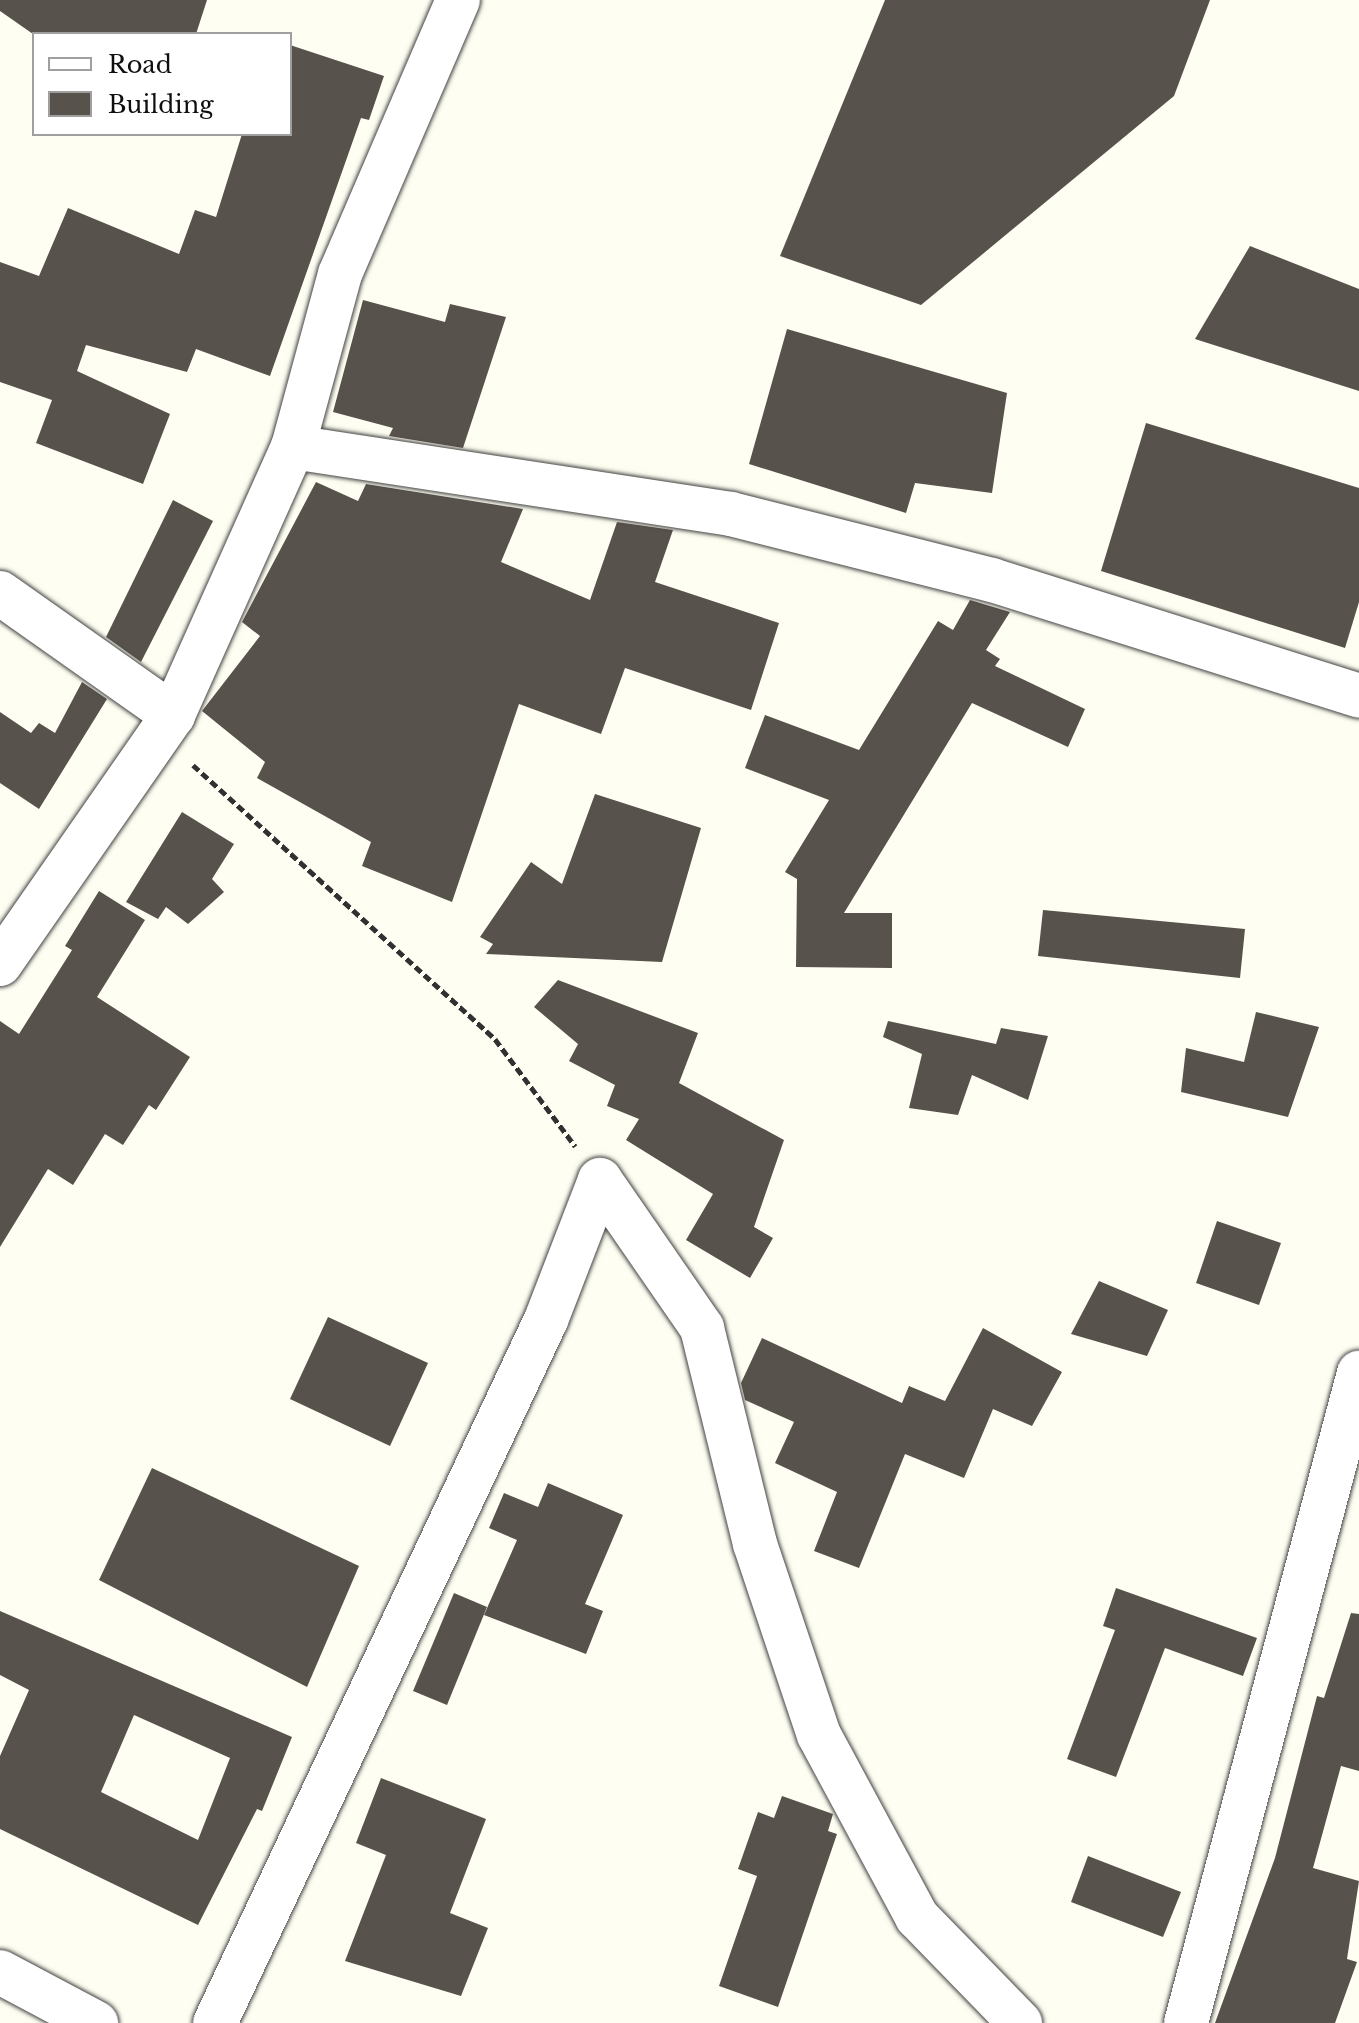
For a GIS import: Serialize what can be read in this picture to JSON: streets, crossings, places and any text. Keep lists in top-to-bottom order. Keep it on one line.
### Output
{"legend":["Road","Building"]}
